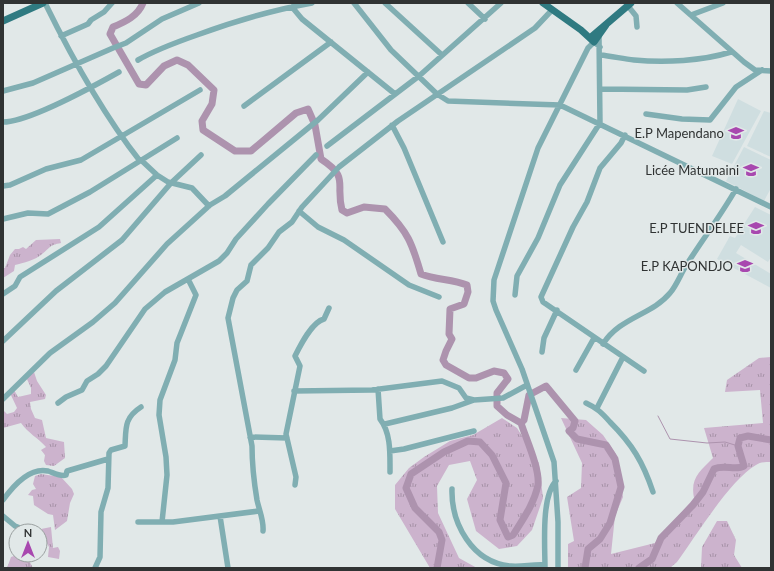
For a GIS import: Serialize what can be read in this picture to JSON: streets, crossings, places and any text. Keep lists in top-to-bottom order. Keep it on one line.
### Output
{"places":{"school or university":["E.P Mapendano","Licée Matumaini","E.P TUENDELEE","E.P KAPONDJO"]},"north":"top"}
